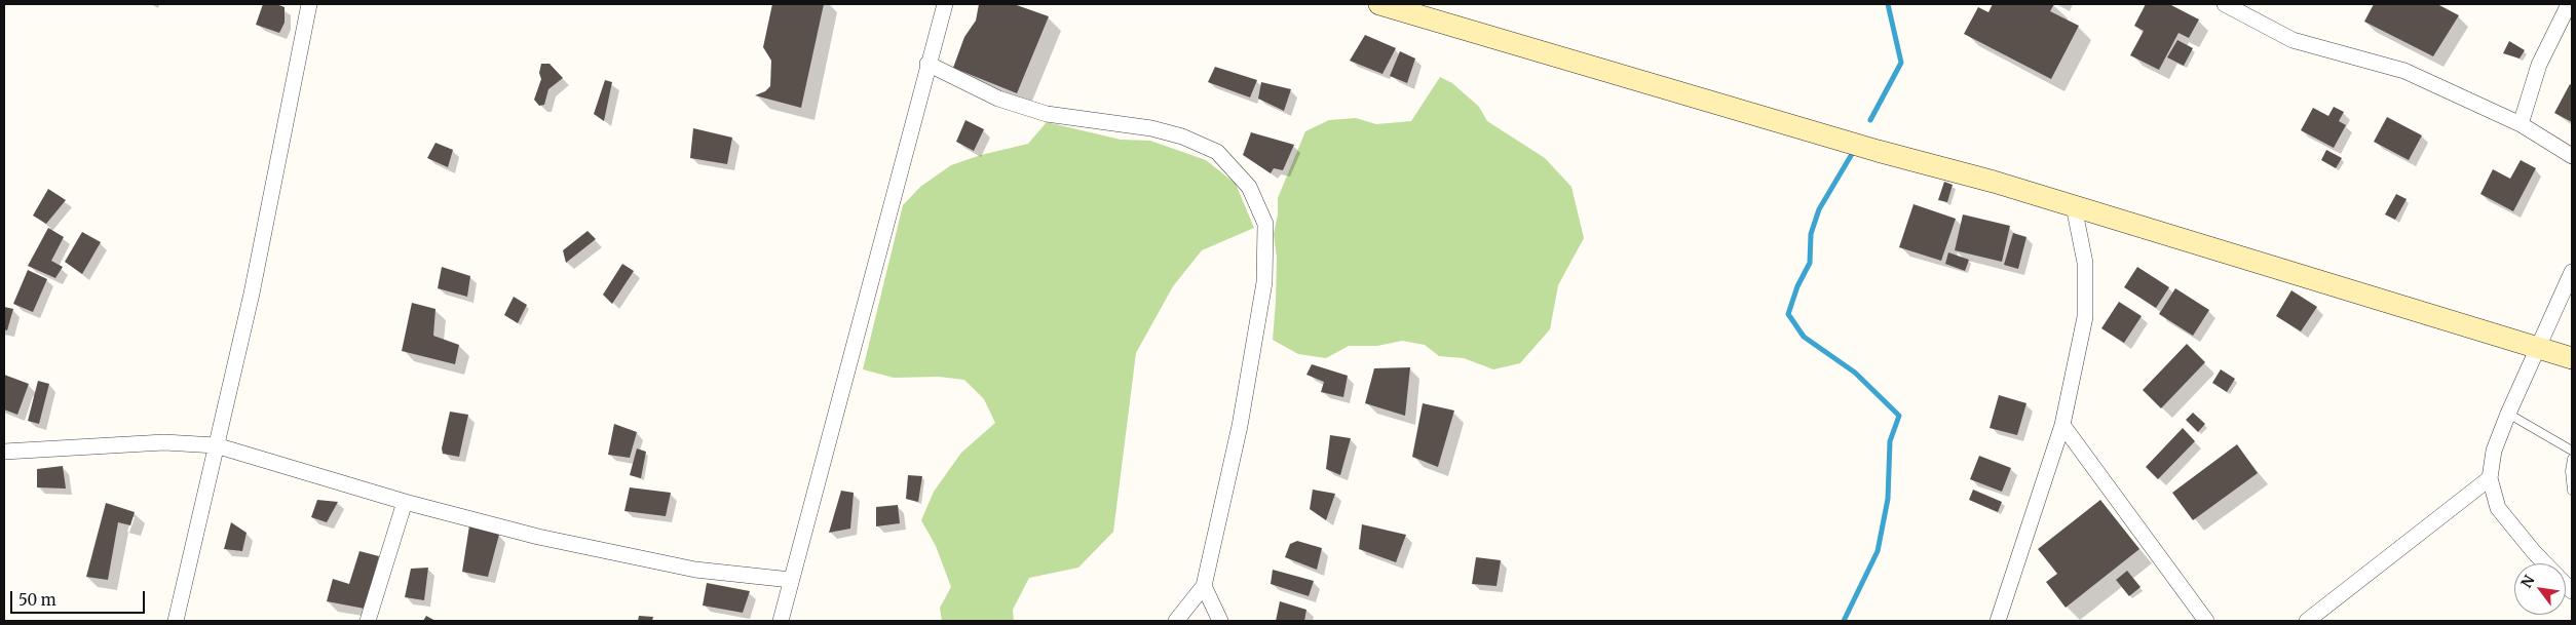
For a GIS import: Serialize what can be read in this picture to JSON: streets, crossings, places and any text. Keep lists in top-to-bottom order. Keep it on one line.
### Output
{"scale_bar":"50 m","north":"top left"}
